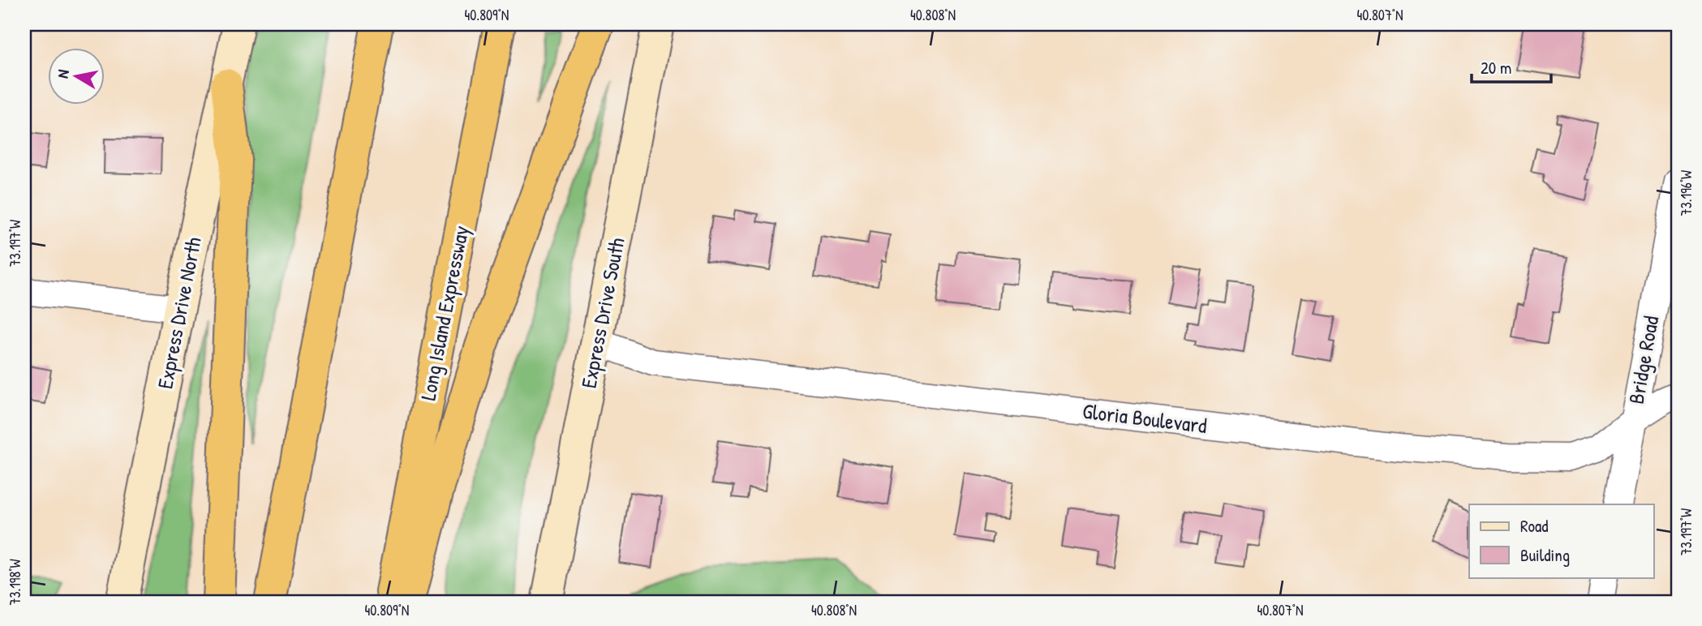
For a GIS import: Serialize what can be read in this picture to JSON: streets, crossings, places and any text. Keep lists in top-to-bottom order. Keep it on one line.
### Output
{"streets":{"highway":["Long Island Expressway"],"main road":["Express Drive North","Express Drive South"],"street":["Bridge Road","Gloria Boulevard"]},"crossings":[["Express Drive South","Gloria Boulevard"],["Bridge Road","Gloria Boulevard"]],"legend":["Road","Building"],"scale_bar":"20 m","north":"left","coordinates":["40.809°N","40.808°N","40.807°N","73.196°W","73.197°W","73.198°W"]}
